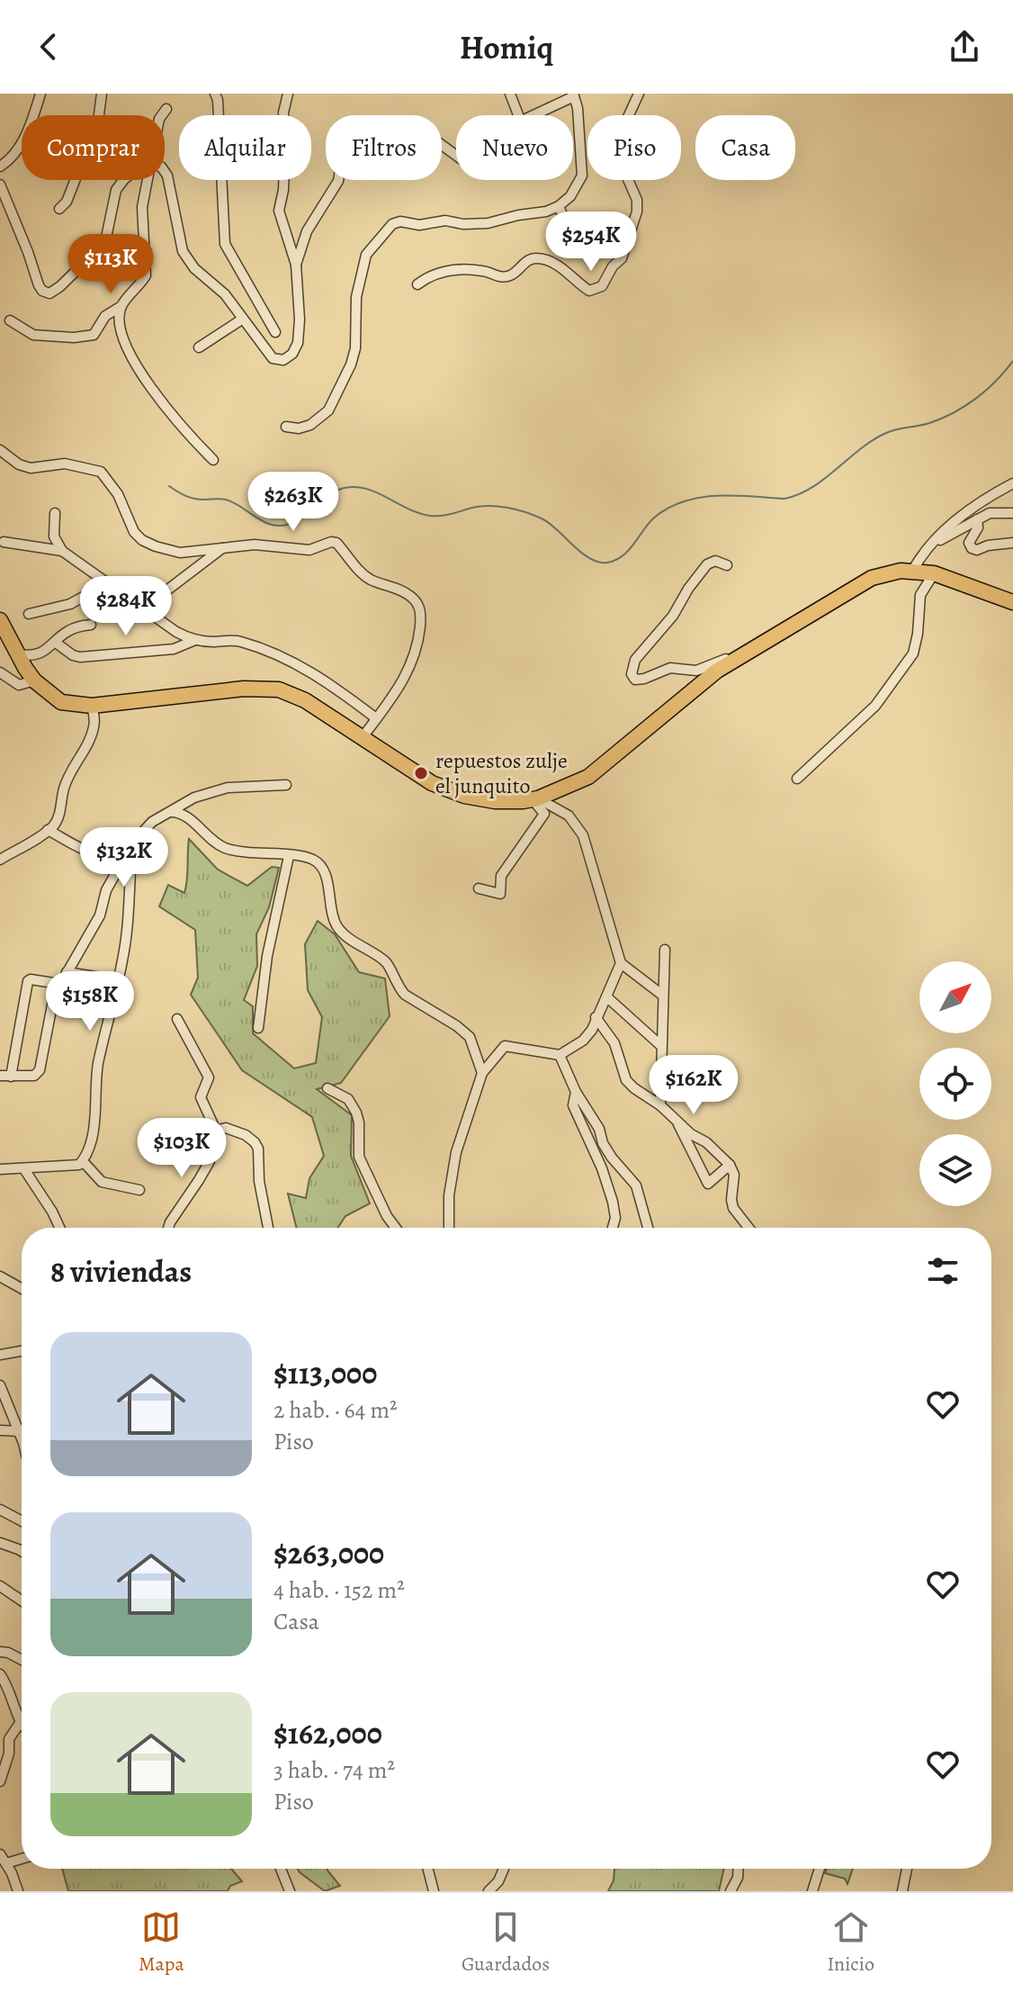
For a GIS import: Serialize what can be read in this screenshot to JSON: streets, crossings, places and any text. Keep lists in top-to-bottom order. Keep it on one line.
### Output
{"places":["repuestos zulje el junquito"],"north":"top right","page":{"header":"Homiq","chip":["Comprar","Alquilar","Filtros","Nuevo","Piso","Casa"],"price":["$254K","$113K","$263K","$284K","$132K","$158K","$162K","$103K"],"heading":"8 viviendas","list":[{"name":"$113,000","note":"2 hab. · 64 m² · Piso"},{"name":"$263,000","note":"4 hab. · 152 m² · Casa"},{"name":"$162,000","note":"3 hab. · 74 m² · Piso"}],"tabs":["Mapa","Guardados","Inicio"]}}
